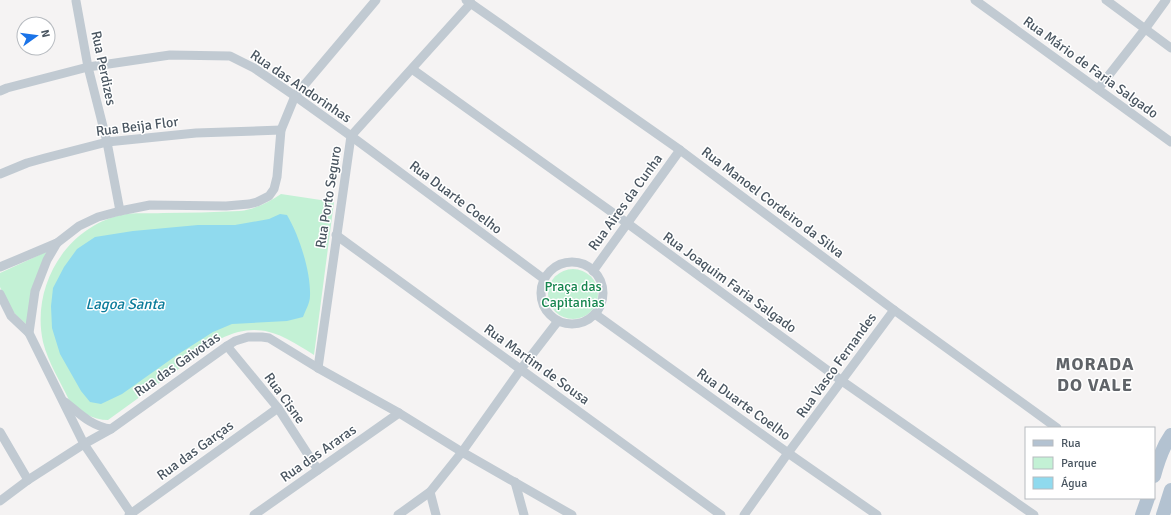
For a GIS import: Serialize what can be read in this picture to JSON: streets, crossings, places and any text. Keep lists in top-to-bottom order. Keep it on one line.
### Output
{"streets":{"street":["Rua Mário de Faria Salgado","Rua Perdizes","Rua das Andorinhas","Rua Beija Flor","Rua Porto Seguro","Rua Duarte Coelho","Rua Aires da Cunha","Rua Manoel Cordeiro da Silva","Rua Joaquim Faria Salgado","Rua das Gaivotas","Rua Martim de Sousa","Rua Vasco Fernandes","Rua Cisne","Rua das Garças","Rua das Araras"]},"crossings":[["Rua Perdizes","Rua das Andorinhas"],["Rua Perdizes","Rua Beija Flor"],["Rua das Andorinhas","Rua Porto Seguro"],["Rua das Andorinhas","Rua Duarte Coelho"],["Rua Porto Seguro","Rua Duarte Coelho"],["Rua Porto Seguro","Rua Manoel Cordeiro da Silva"],["Rua Porto Seguro","Rua Joaquim Faria Salgado"],["Rua Porto Seguro","Rua das Gaivotas"],["Rua Porto Seguro","Rua Martim de Sousa"],["Rua Duarte Coelho","Rua Aires da Cunha"],["Rua Duarte Coelho","Rua Vasco Fernandes"],["Rua Aires da Cunha","Rua Manoel Cordeiro da Silva"],["Rua Aires da Cunha","Rua Joaquim Faria Salgado"],["Rua Manoel Cordeiro da Silva","Rua Vasco Fernandes"],["Rua Joaquim Faria Salgado","Rua Vasco Fernandes"],["Rua das Gaivotas","Rua Cisne"],["Rua das Gaivotas","Rua das Araras"],["Rua Cisne","Rua das Garças"],["Rua Cisne","Rua das Araras"]],"districts":["MORADA DO VALE"],"water":["Lagoa Santa"],"parks":["Praça das Capitanias"],"legend":["Rua","Parque","Água"],"north":"right"}
